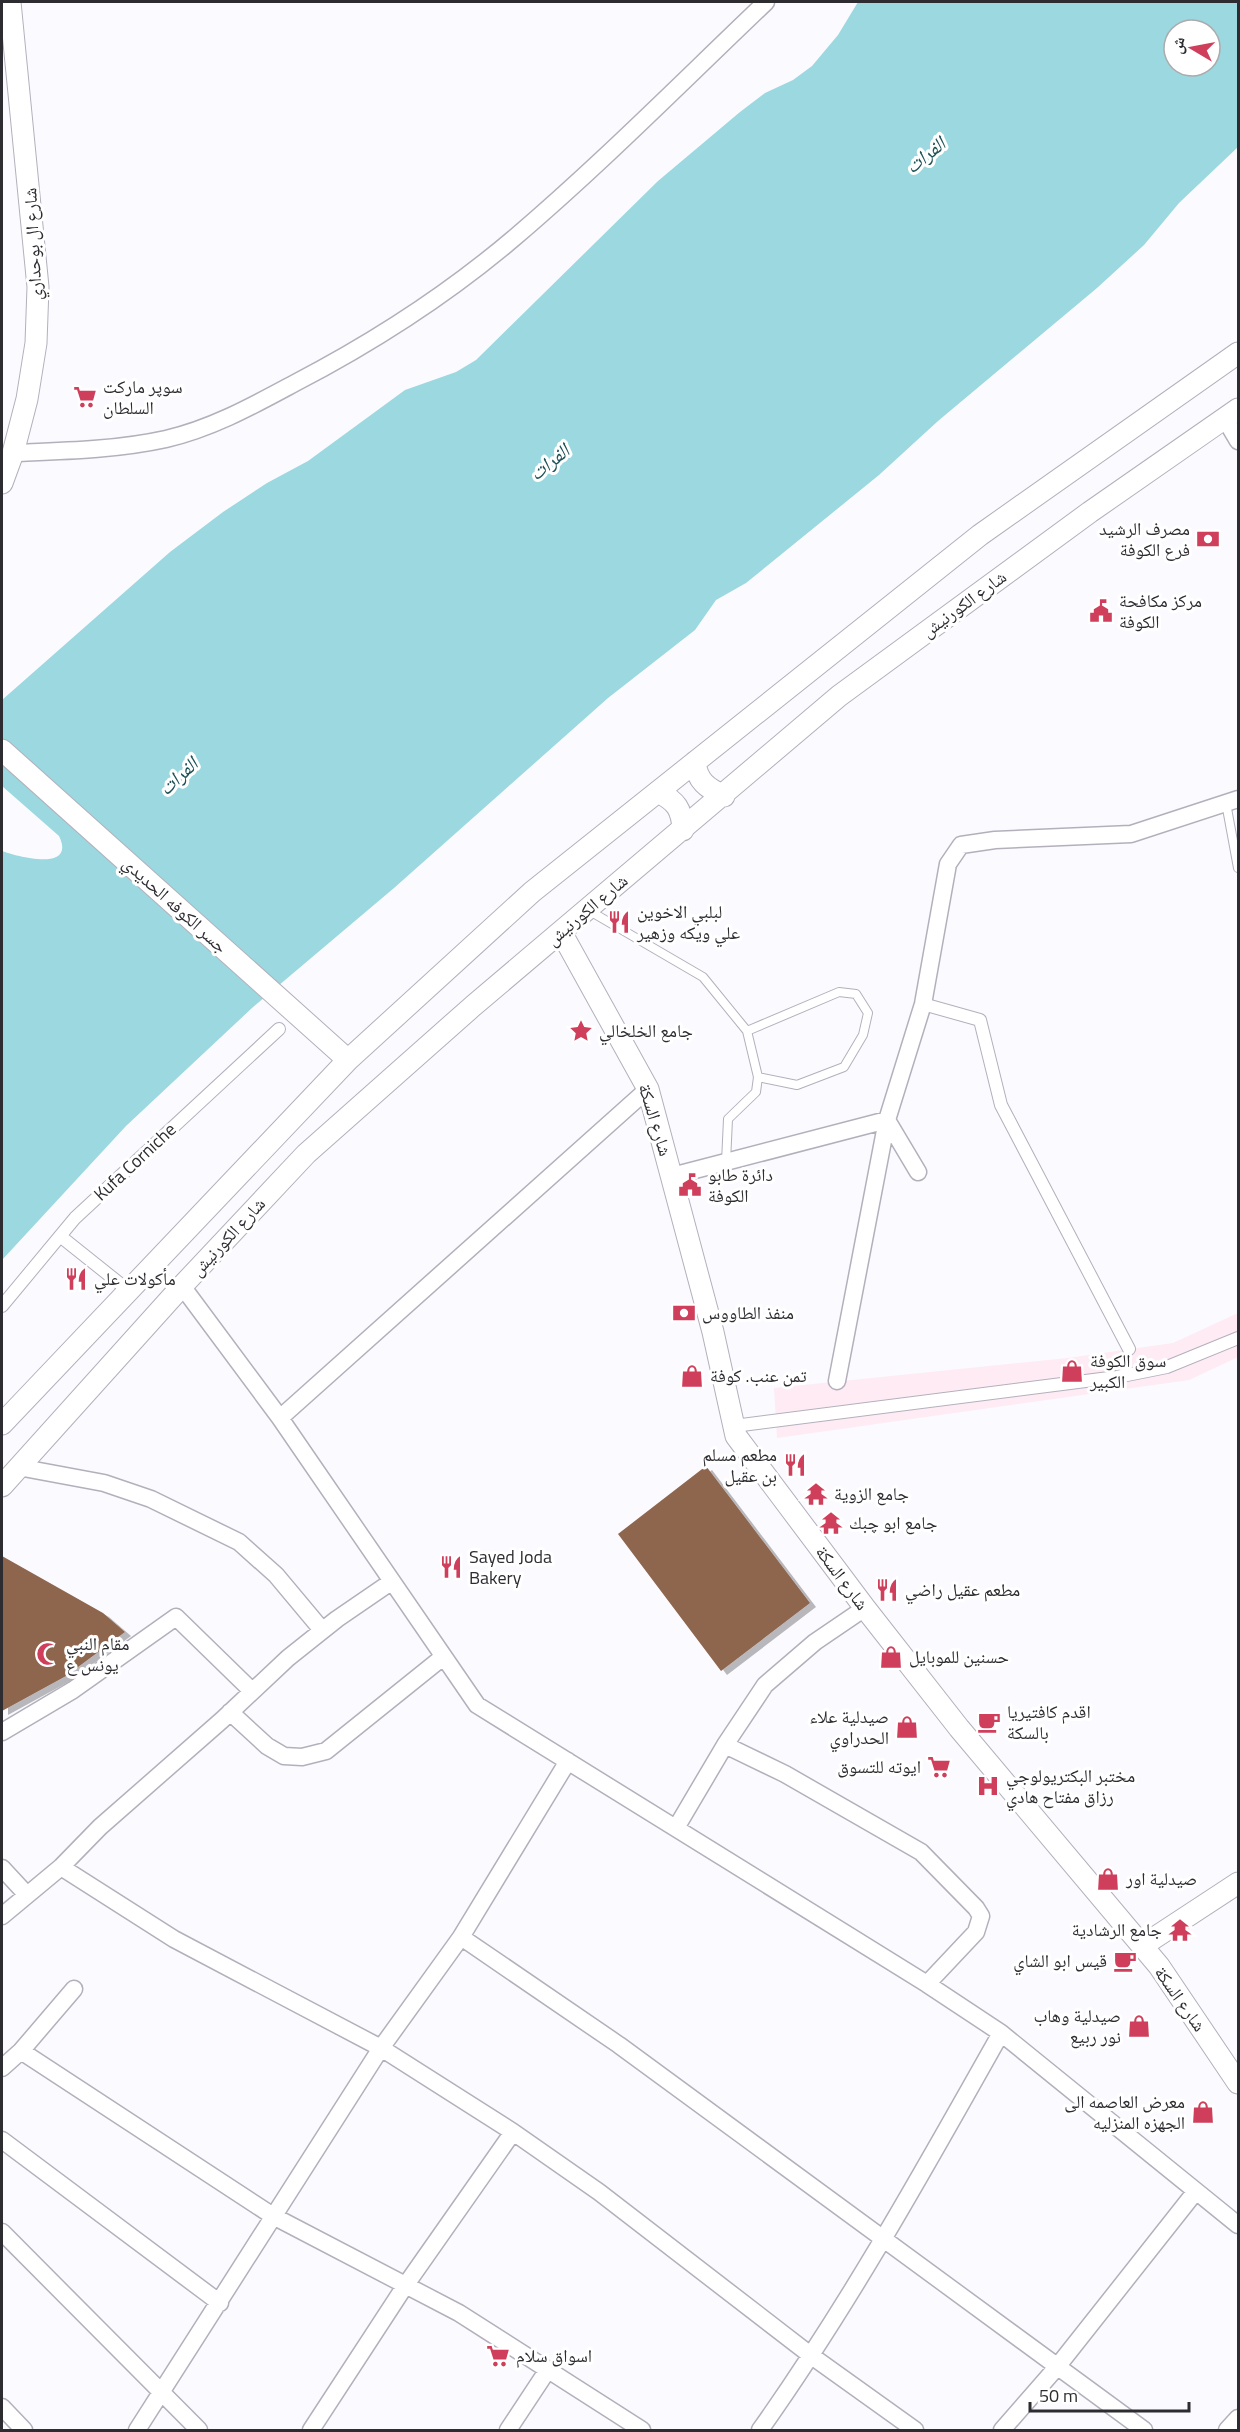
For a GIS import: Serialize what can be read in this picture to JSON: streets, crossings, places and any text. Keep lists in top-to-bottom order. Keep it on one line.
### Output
{"streets":{"street":["شارع ال بوحداري","شارع الكورنيش","جسر الکوفه الحديدي","شارع السكة","Kufa Corniche"]},"crossings":[["شارع الكورنيش","جسر الکوفه الحديدي"],["شارع الكورنيش","شارع السكة"]],"water":["الفرات"],"places":{"supermarket":["سوپر ماركت السلطان","ايوته للتسوق","اسواق سلام"],"bank":["مصرف الرشيد فرع الكوفة","منفذ الطاووس"],"public building":["مركز مكافحة الكوفة","دائرة طابو الكوفة"],"restaurant":["لبلبي الاخوين علي ويكه وزهير","مأكولات علي","مطعم مسلم بن عقيل","Sayed Joda Bakery","مطعم عقيل راضي"],"place":["جامع الخلخالي"],"shop":["سوق الكوفة الكبير","تمن عنب. كوفة","حسنين للموبايل","صيدلية علاء الحدراوي","صيدلية اور","صيدلية وهاب نور ربيع","معرض العاصمه الى الجهزه المنزليه"],"temple":["جامع الزوية","جامع ابو چبك","جامع الرشادية"],"mosque":["مقام النبي يونس ع"],"cafe":["اقدم كافتيريا بالسكة","قيس ابو الشاي"],"hospital":["مختبر البكتريولوجي رزاق مفتاح هادي"]},"scale_bar":"50 m","north":"left"}
